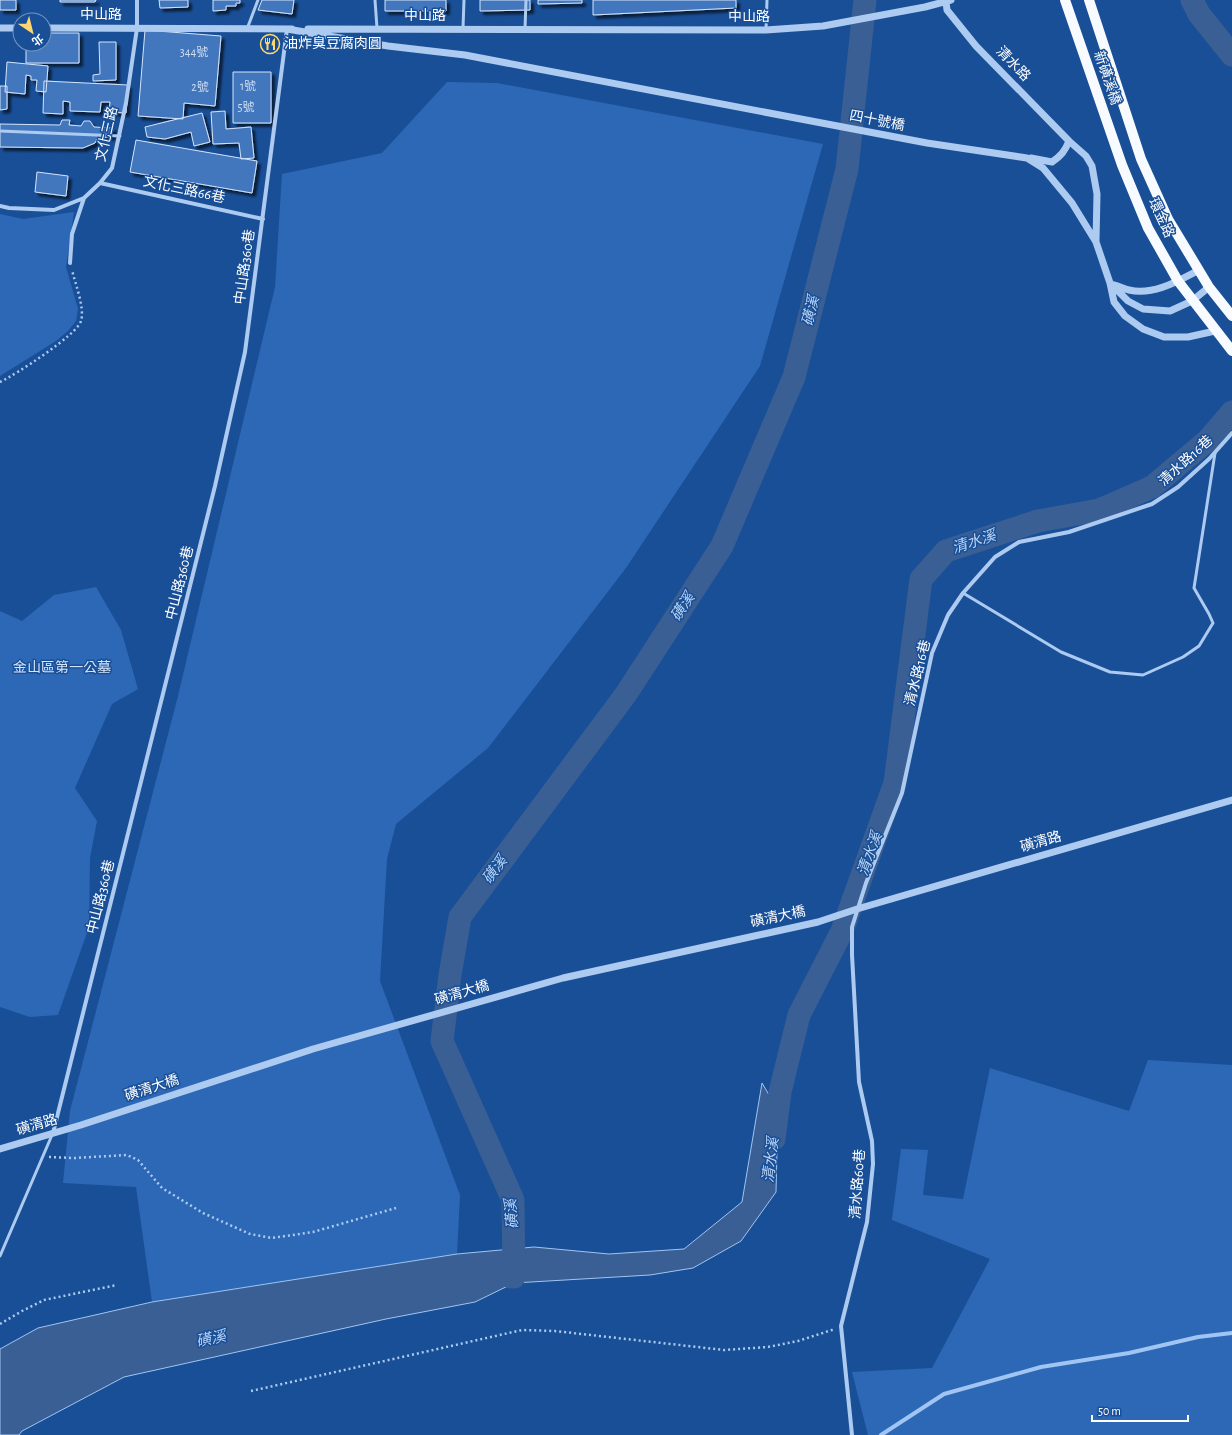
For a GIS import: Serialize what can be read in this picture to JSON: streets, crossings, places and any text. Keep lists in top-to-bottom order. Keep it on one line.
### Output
{"streets":{"main road":["新磺溪橋","環金路"],"street":["中山路","清水路","四十號橋","文化三路","文化三路66巷","中山路360巷","清水路16巷","磺清路","磺清大橋","清水路60巷"]},"crossings":[["中山路","清水路"],["中山路","四十號橋"],["中山路","文化三路"],["中山路","中山路360巷"],["清水路","四十號橋"],["新磺溪橋","環金路"],["四十號橋","中山路360巷"],["文化三路","文化三路66巷"],["文化三路66巷","中山路360巷"],["中山路360巷","磺清路"],["清水路16巷","磺清路"],["清水路16巷","磺清大橋"],["清水路16巷","清水路60巷"],["磺清路","磺清大橋"],["磺清路","清水路60巷"],["磺清大橋","清水路60巷"]],"water":["磺溪","清水溪"],"parks":["金山區第一公墓"],"places":{"restaurant":["油炸臭豆腐肉圓"]},"house_numbers":["344號","1號","2號","5號"],"scale_bar":"50 m","north":"bottom right"}
